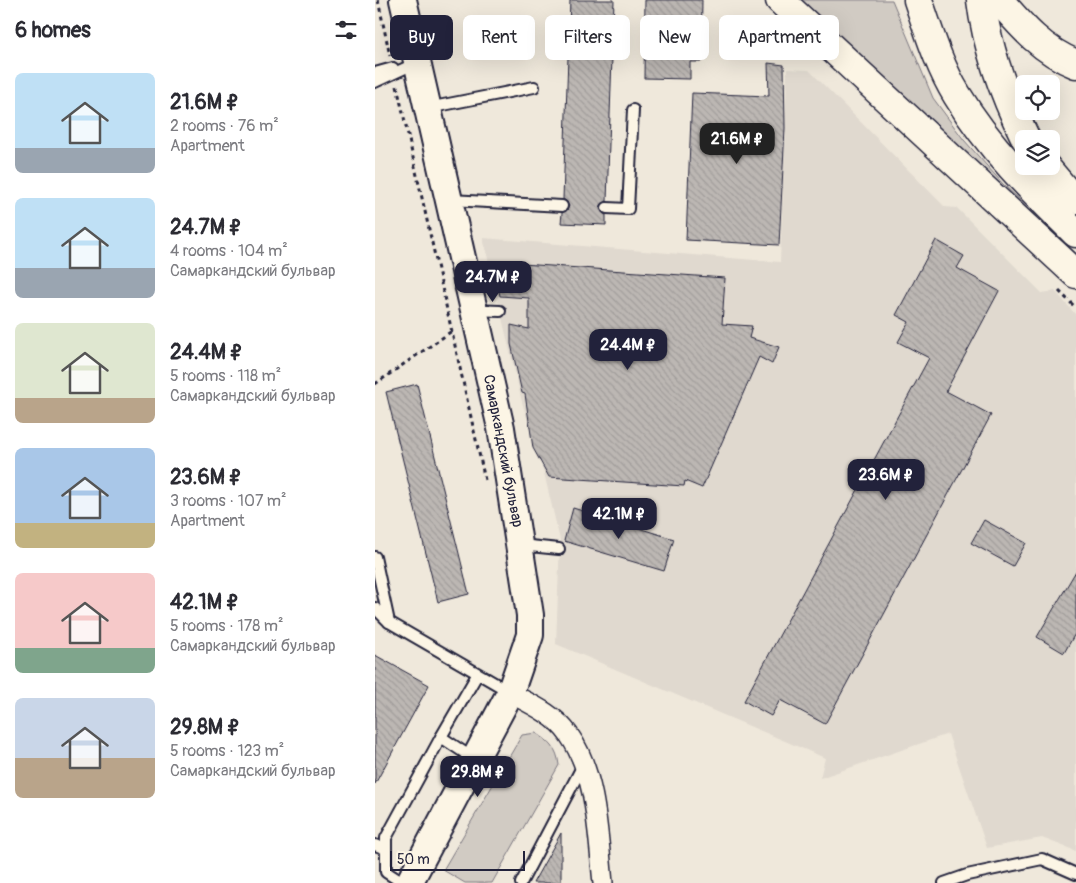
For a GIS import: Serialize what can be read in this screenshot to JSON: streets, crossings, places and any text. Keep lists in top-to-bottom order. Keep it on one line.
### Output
{"streets":{"street":["Самаркандский бульвар"]},"scale_bar":"50 m","page":{"heading":"6 homes","chip":["Buy","Rent","Filters","New","Apartment"],"list":[{"name":"21.6M ₽","note":"2 rooms · 76 m² · Apartment"},{"name":"24.7M ₽","note":"4 rooms · 104 m² · Самаркандский бульвар"},{"name":"24.4M ₽","note":"5 rooms · 118 m² · Самаркандский бульвар"},{"name":"23.6M ₽","note":"3 rooms · 107 m² · Apartment"},{"name":"42.1M ₽","note":"5 rooms · 178 m² · Самаркандский бульвар"},{"name":"29.8M ₽","note":"5 rooms · 123 m² · Самаркандский бульвар"}],"price":["21.6M ₽","24.7M ₽","24.4M ₽","23.6M ₽","42.1M ₽","29.8M ₽"],"scale":"50 m"}}
